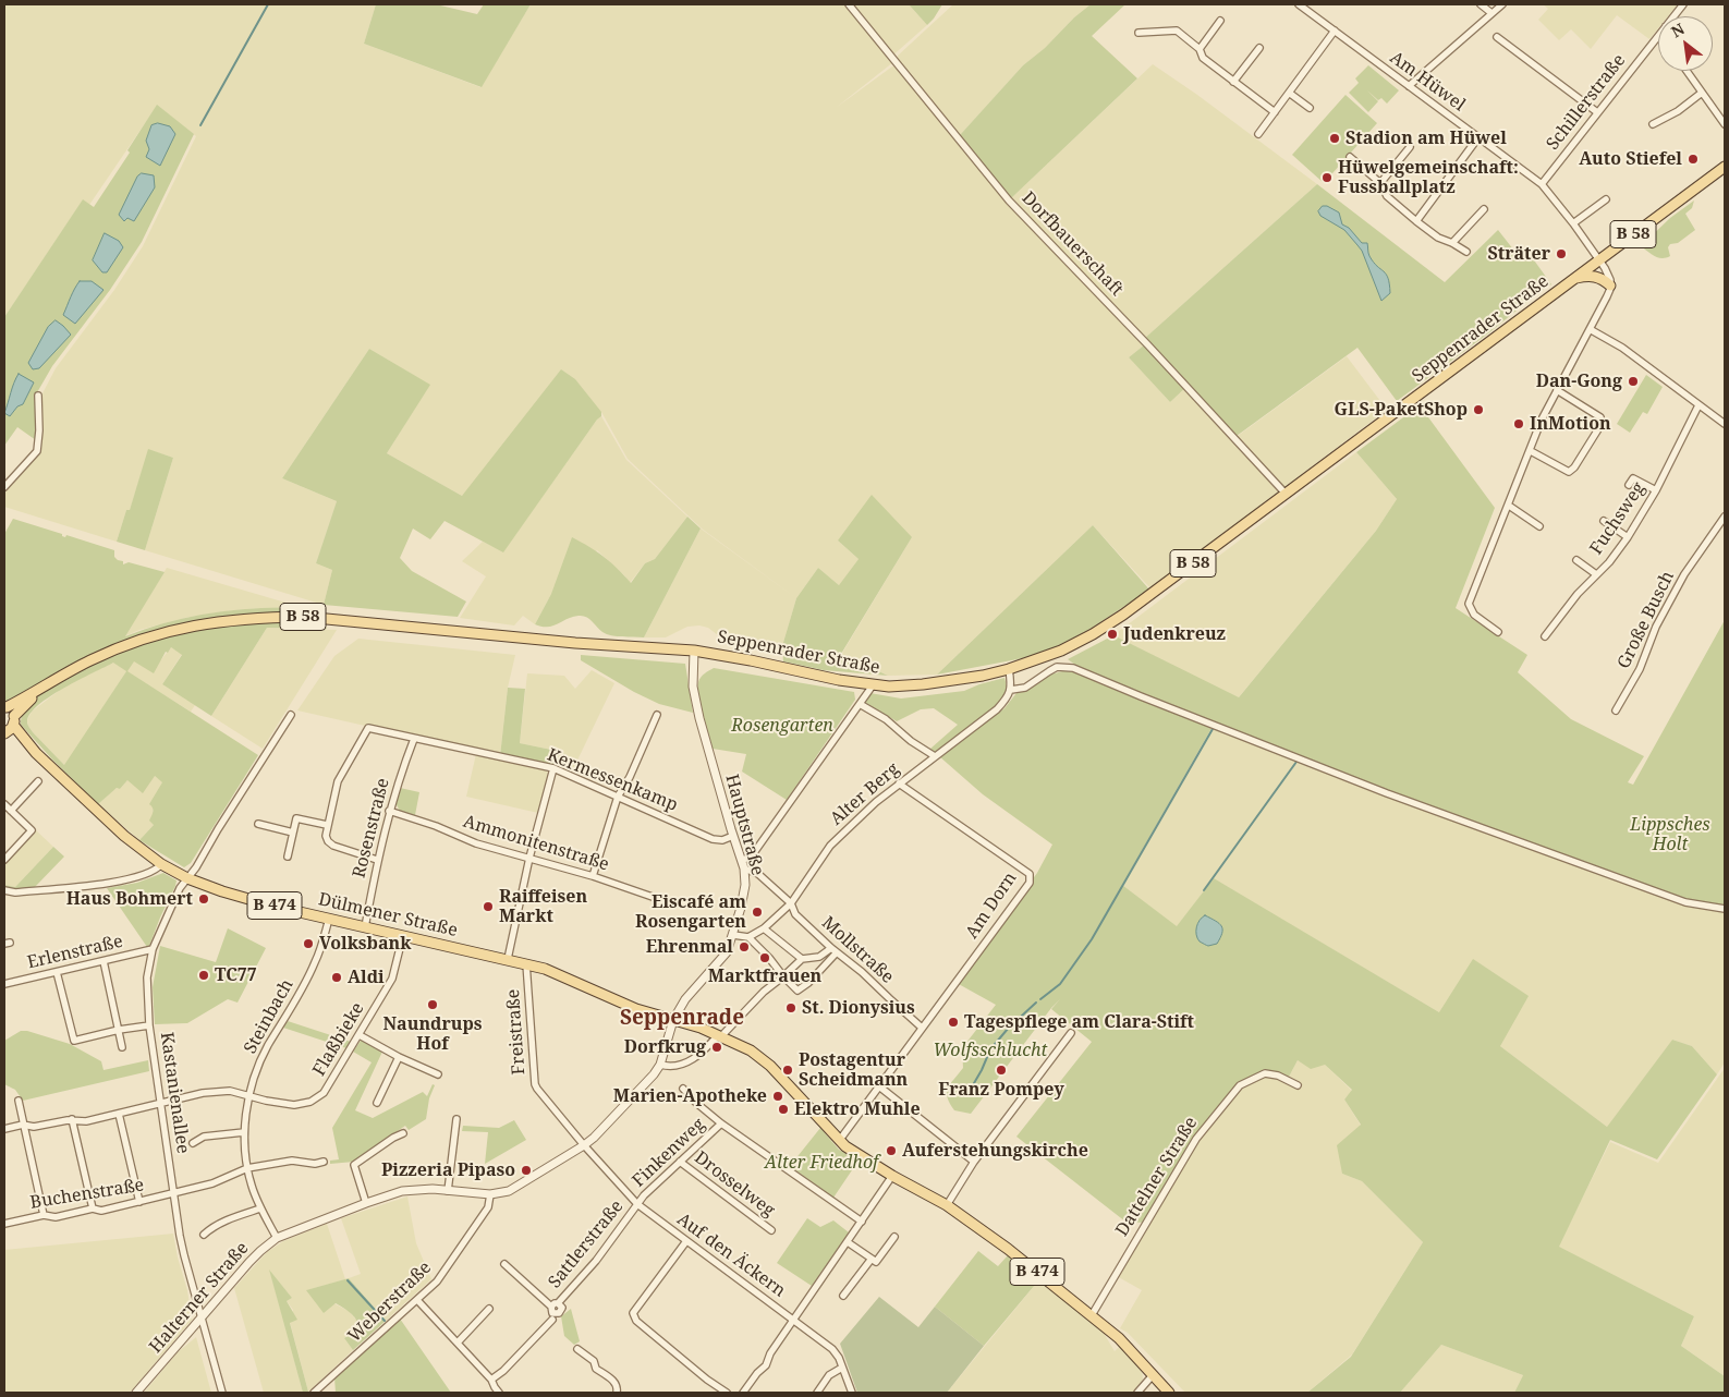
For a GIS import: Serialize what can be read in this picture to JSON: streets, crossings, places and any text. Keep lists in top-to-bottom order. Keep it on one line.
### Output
{"streets":{"main road":["B 58","Seppenrader Straße","B 474","Dülmener Straße"],"street":["Am Hüwel","Schillerstraße","Dorfbauerschaft","Fuchsweg","Große Busch","Kermessenkamp","Alter Berg","Hauptstraße","Rosenstraße","Ammonitenstraße","Am Dorn","Mollstraße","Erlenstraße","Steinbach","Freistraße","Flaßbieke","Kastanienallee","Finkenweg","Dattelner Straße","Drosselweg","Buchenstraße","Sattlerstraße","Auf den Äckern","Halterner Straße","Weberstraße"]},"crossings":[["Am Hüwel","Schillerstraße"],["Am Hüwel","Seppenrader Straße"],["Dorfbauerschaft","Seppenrader Straße"],["Seppenrader Straße","Hauptstraße"],["Seppenrader Straße","Dülmener Straße"],["Kermessenkamp","Hauptstraße"],["Kermessenkamp","Rosenstraße"],["Alter Berg","Am Dorn"],["Alter Berg","Mollstraße"],["Hauptstraße","B 474"],["Hauptstraße","Dülmener Straße"],["Hauptstraße","Mollstraße"],["Hauptstraße","Halterner Straße"],["Rosenstraße","Ammonitenstraße"],["Rosenstraße","Dülmener Straße"],["B 474","Dülmener Straße"],["B 474","Dattelner Straße"],["B 474","Halterner Straße"],["Am Dorn","Mollstraße"],["Dülmener Straße","Steinbach"],["Dülmener Straße","Freistraße"],["Dülmener Straße","Flaßbieke"],["Dülmener Straße","Kastanienallee"],["Dülmener Straße","Halterner Straße"],["Erlenstraße","Kastanienallee"],["Steinbach","Flaßbieke"],["Steinbach","Buchenstraße"],["Steinbach","Halterner Straße"],["Freistraße","Auf den Äckern"],["Freistraße","Halterner Straße"],["Flaßbieke","Kastanienallee"],["Kastanienallee","Buchenstraße"],["Kastanienallee","Halterner Straße"],["Finkenweg","Drosselweg"],["Finkenweg","Sattlerstraße"],["Finkenweg","Auf den Äckern"],["Sattlerstraße","Auf den Äckern"],["Auf den Äckern","Halterner Straße"],["Halterner Straße","Weberstraße"]],"districts":["Seppenrade"],"parks":["Rosengarten","Lippsches Holt","Wolfsschlucht","Alter Friedhof"],"places":["Stadion am Hüwel","Auto Stiefel","Hüwelgemeinschaft: Fussballplatz","Sträter","Dan-Gong","GLS-PaketShop","InMotion","Judenkreuz","Haus Bohmert","Raiffeisen Markt","Eiscafé am Rosengarten","Volksbank","Ehrenmal","Marktfrauen","TC77","Aldi","Naundrups Hof","St. Dionysius","Tagespflege am Clara-Stift","Dorfkrug","Postagentur Scheidmann","Franz Pompey","Marien-Apotheke","Elektro Muhle","Auferstehungskirche","Pizzeria Pipaso"],"north":"top left"}
